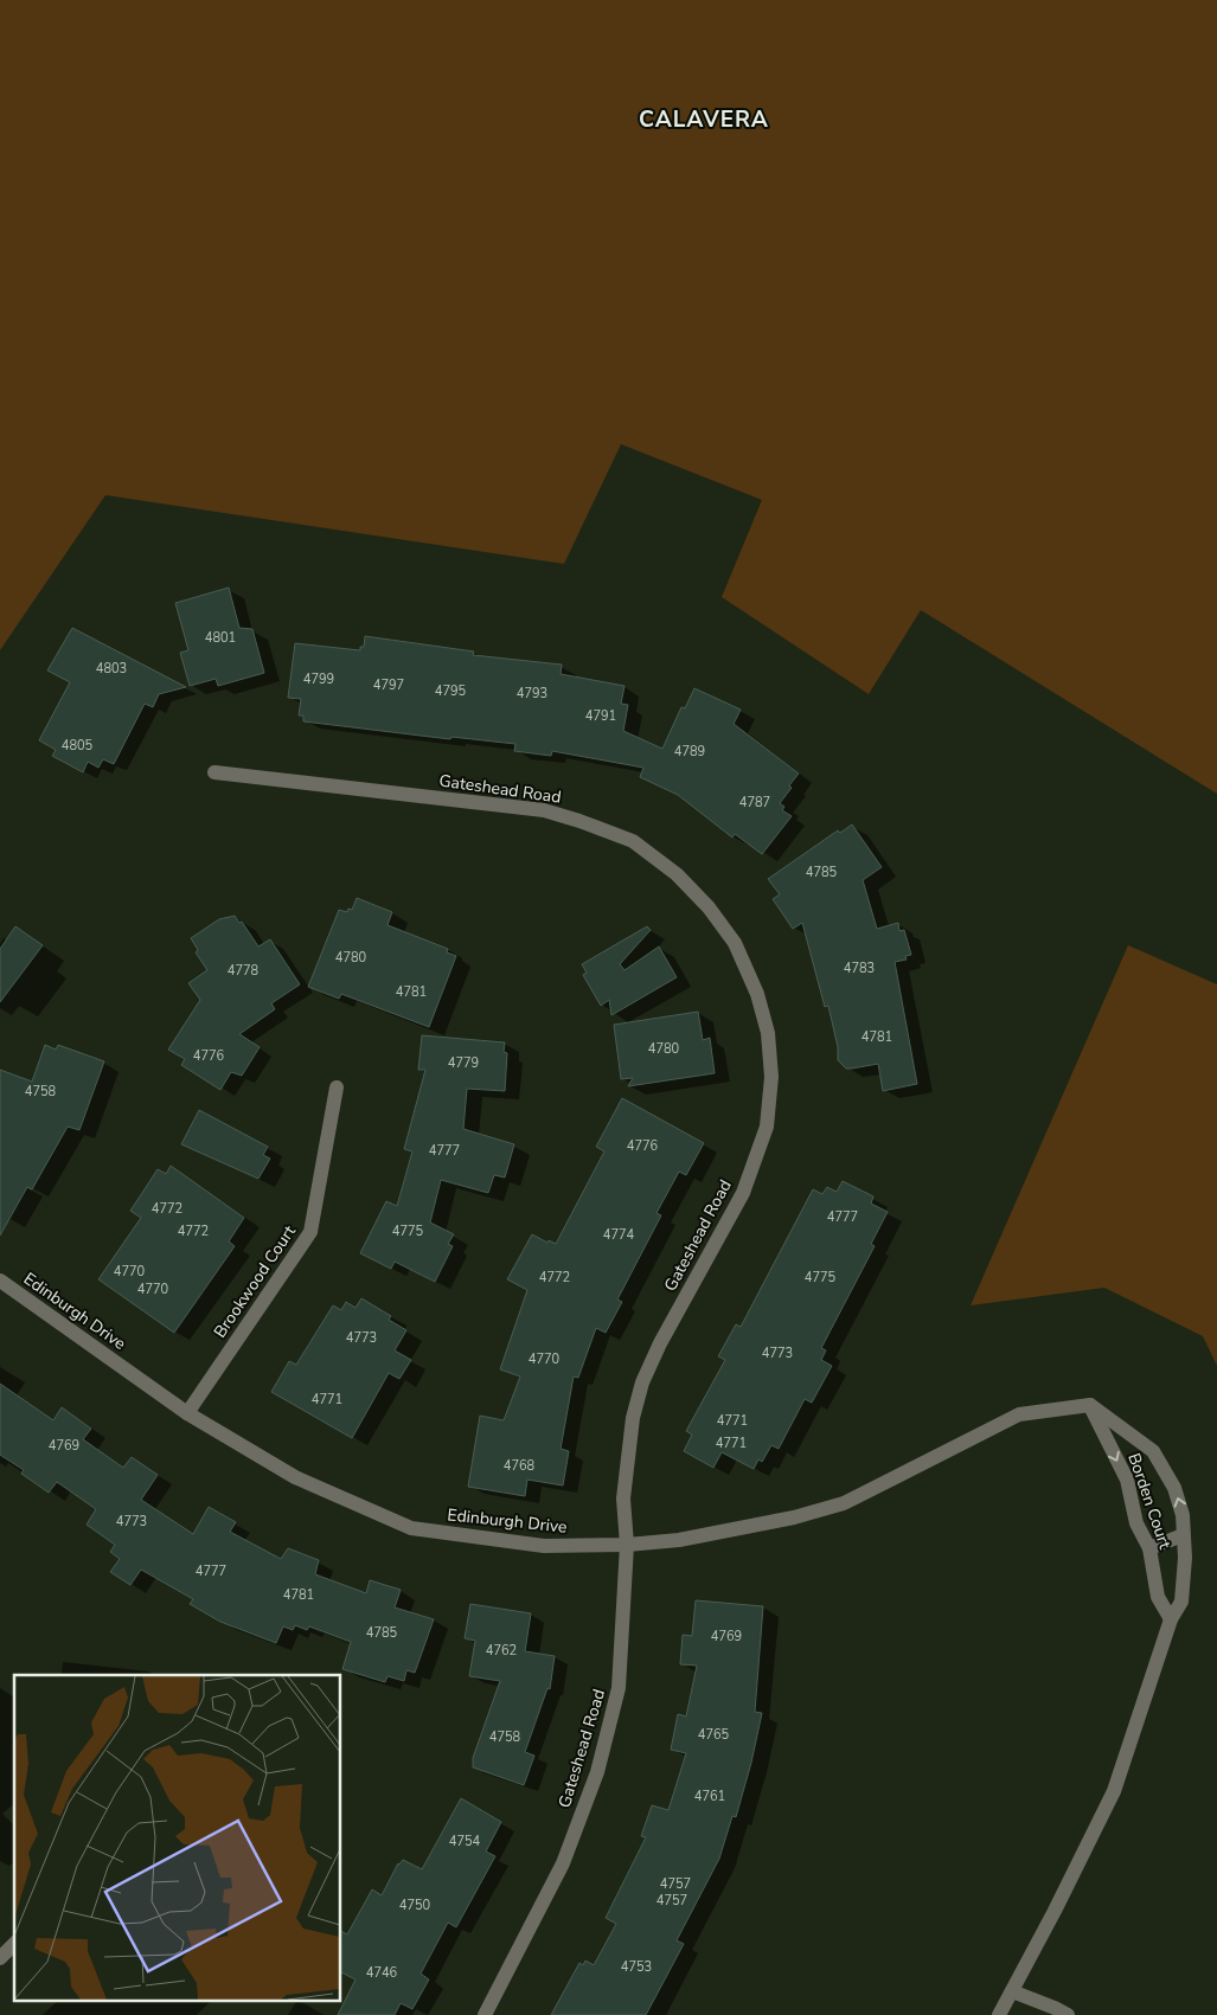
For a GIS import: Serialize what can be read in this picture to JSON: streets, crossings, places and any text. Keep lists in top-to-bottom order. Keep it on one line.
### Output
{"streets":{"street":["Gateshead Road","Brookwood Court","Edinburgh Drive","Borden Court"]},"crossings":[["Gateshead Road","Edinburgh Drive"],["Brookwood Court","Edinburgh Drive"],["Edinburgh Drive","Borden Court"]],"districts":["CALAVERA"],"house_numbers":["4801","4803","4799","4797","4795","4793","4791","4805","4789","4787","4785","4780","4783","4778","4781","4781","4780","4776","4779","4758","4776","4777","4772","4777","4772","4775","4774","4770","4772","4775","4770","4773","4773","4770","4771","4771","4771","4769","4768","4773","4777","4781","4785","4769","4762","4765","4758","4761","4754","4757","4757","4750","4753","4746"]}
